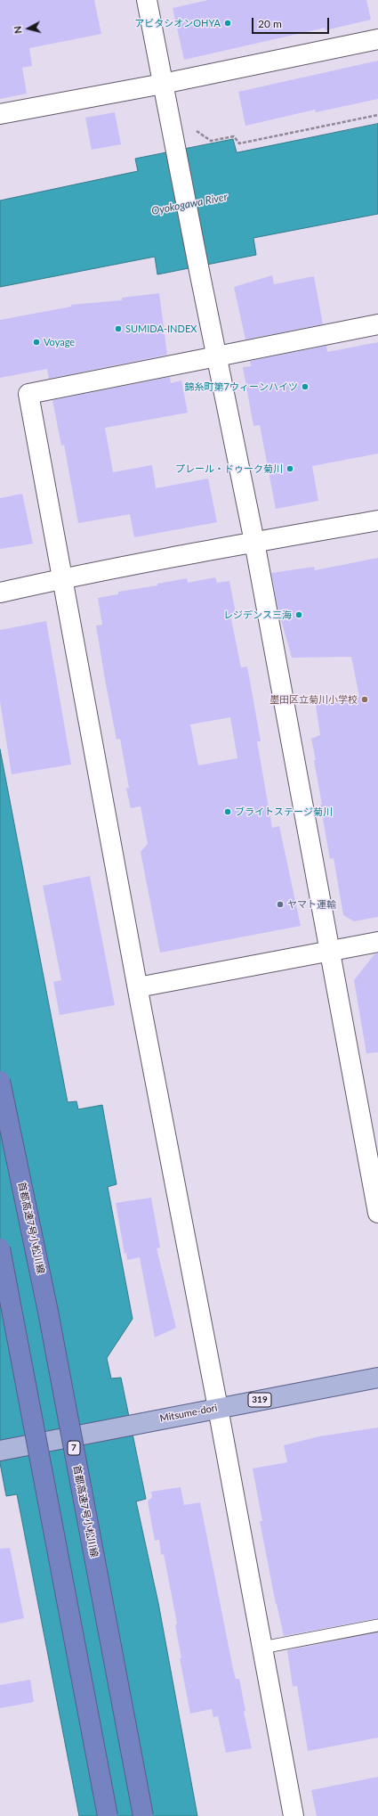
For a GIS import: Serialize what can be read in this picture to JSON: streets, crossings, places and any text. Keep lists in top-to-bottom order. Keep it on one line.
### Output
{"streets":{"highway":["首都高速7号小松川線","7"],"main road":["319","Mitsume-dori"]},"water":["Oyokogawa River"],"places":["アビタシオンOHYA","SUMIDA-INDEX","Voyage","錦糸町第7ウィーンハイツ","プレール・ドゥーク菊川","レジデンス三海","墨田区立菊川小学校","ブライトステージ菊川","ヤマト運輸"],"scale_bar":"20 m","north":"left"}
